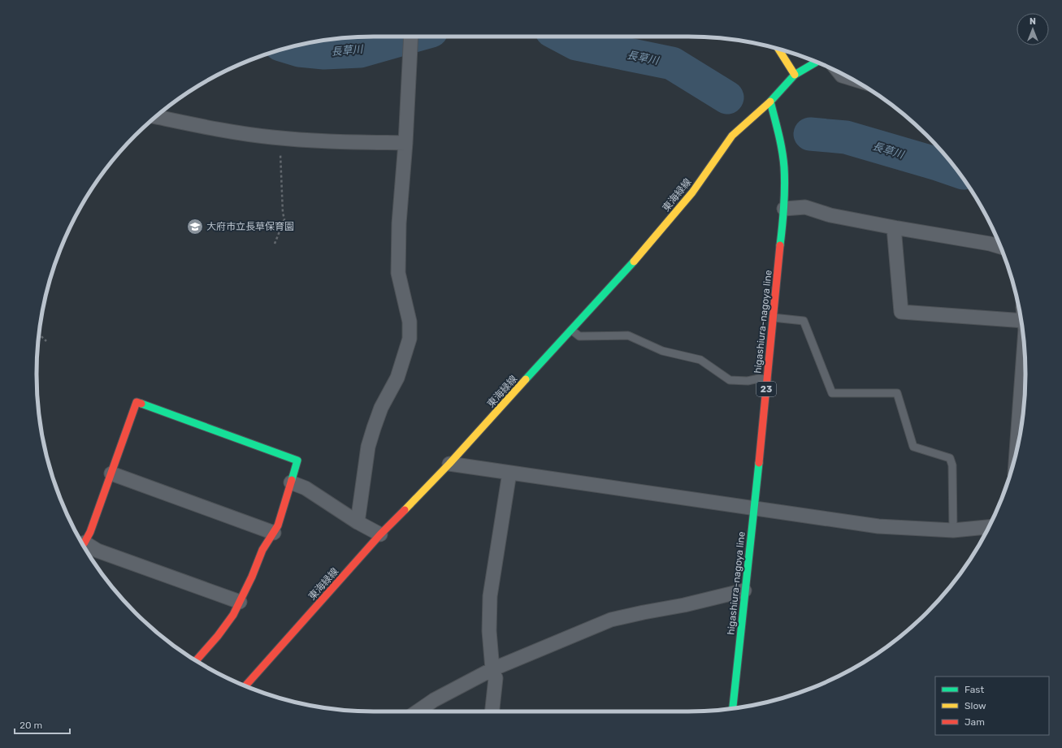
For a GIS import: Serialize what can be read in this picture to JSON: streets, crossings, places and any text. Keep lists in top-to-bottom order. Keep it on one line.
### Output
{"streets":{"main road":["東海緑線","higashiura-nagoya line","23"]},"crossings":[["東海緑線","higashiura-nagoya line"]],"water":["長草川"],"places":{"school or university":["大府市立長草保育園"]},"legend":["Fast","Slow","Jam"],"scale_bar":"20 m","north":"top"}
